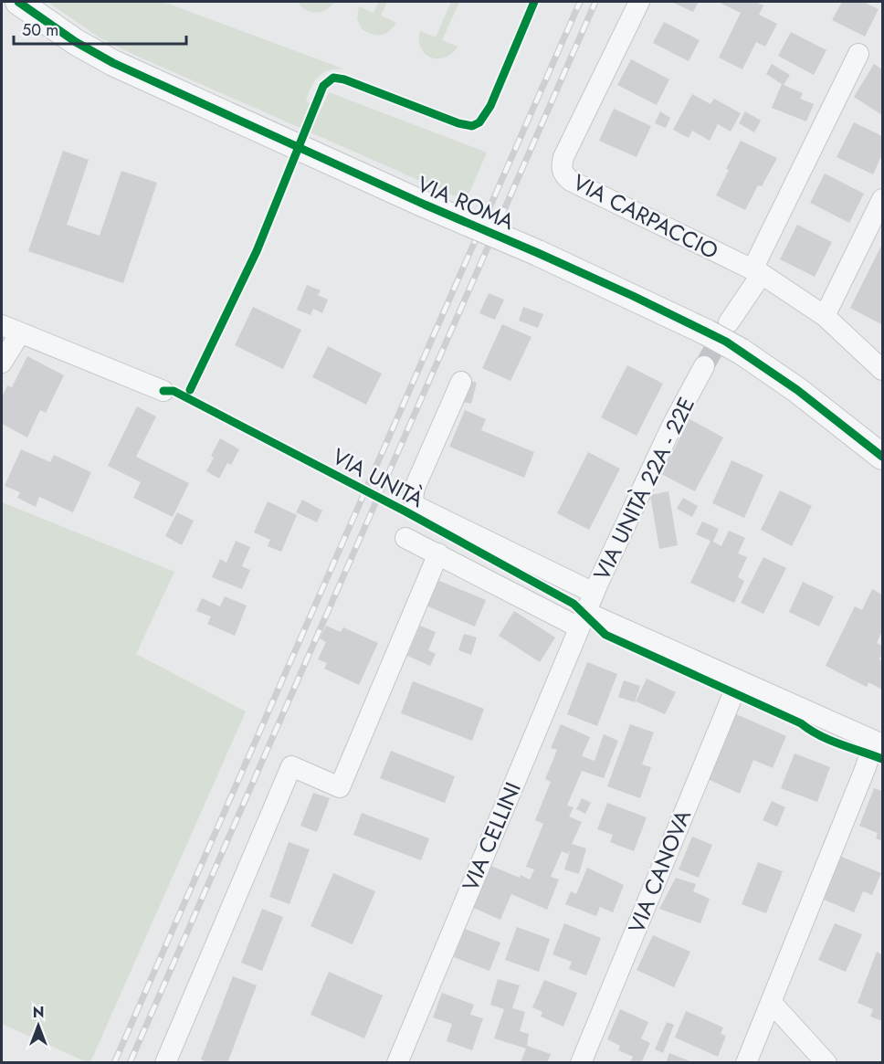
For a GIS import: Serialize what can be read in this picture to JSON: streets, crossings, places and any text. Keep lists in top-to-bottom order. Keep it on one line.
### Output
{"streets":{"street":["VIA ROMA","VIA CARPACCIO","VIA UNITÀ","VIA UNITÀ 22A - 22E","VIA CELLINI","VIA CANOVA"]},"crossings":[["VIA UNITÀ","VIA UNITÀ 22A - 22E"],["VIA UNITÀ","VIA CELLINI"],["VIA UNITÀ","VIA CANOVA"],["VIA UNITÀ 22A - 22E","VIA CELLINI"]],"scale_bar":"50 m","north":"top"}
